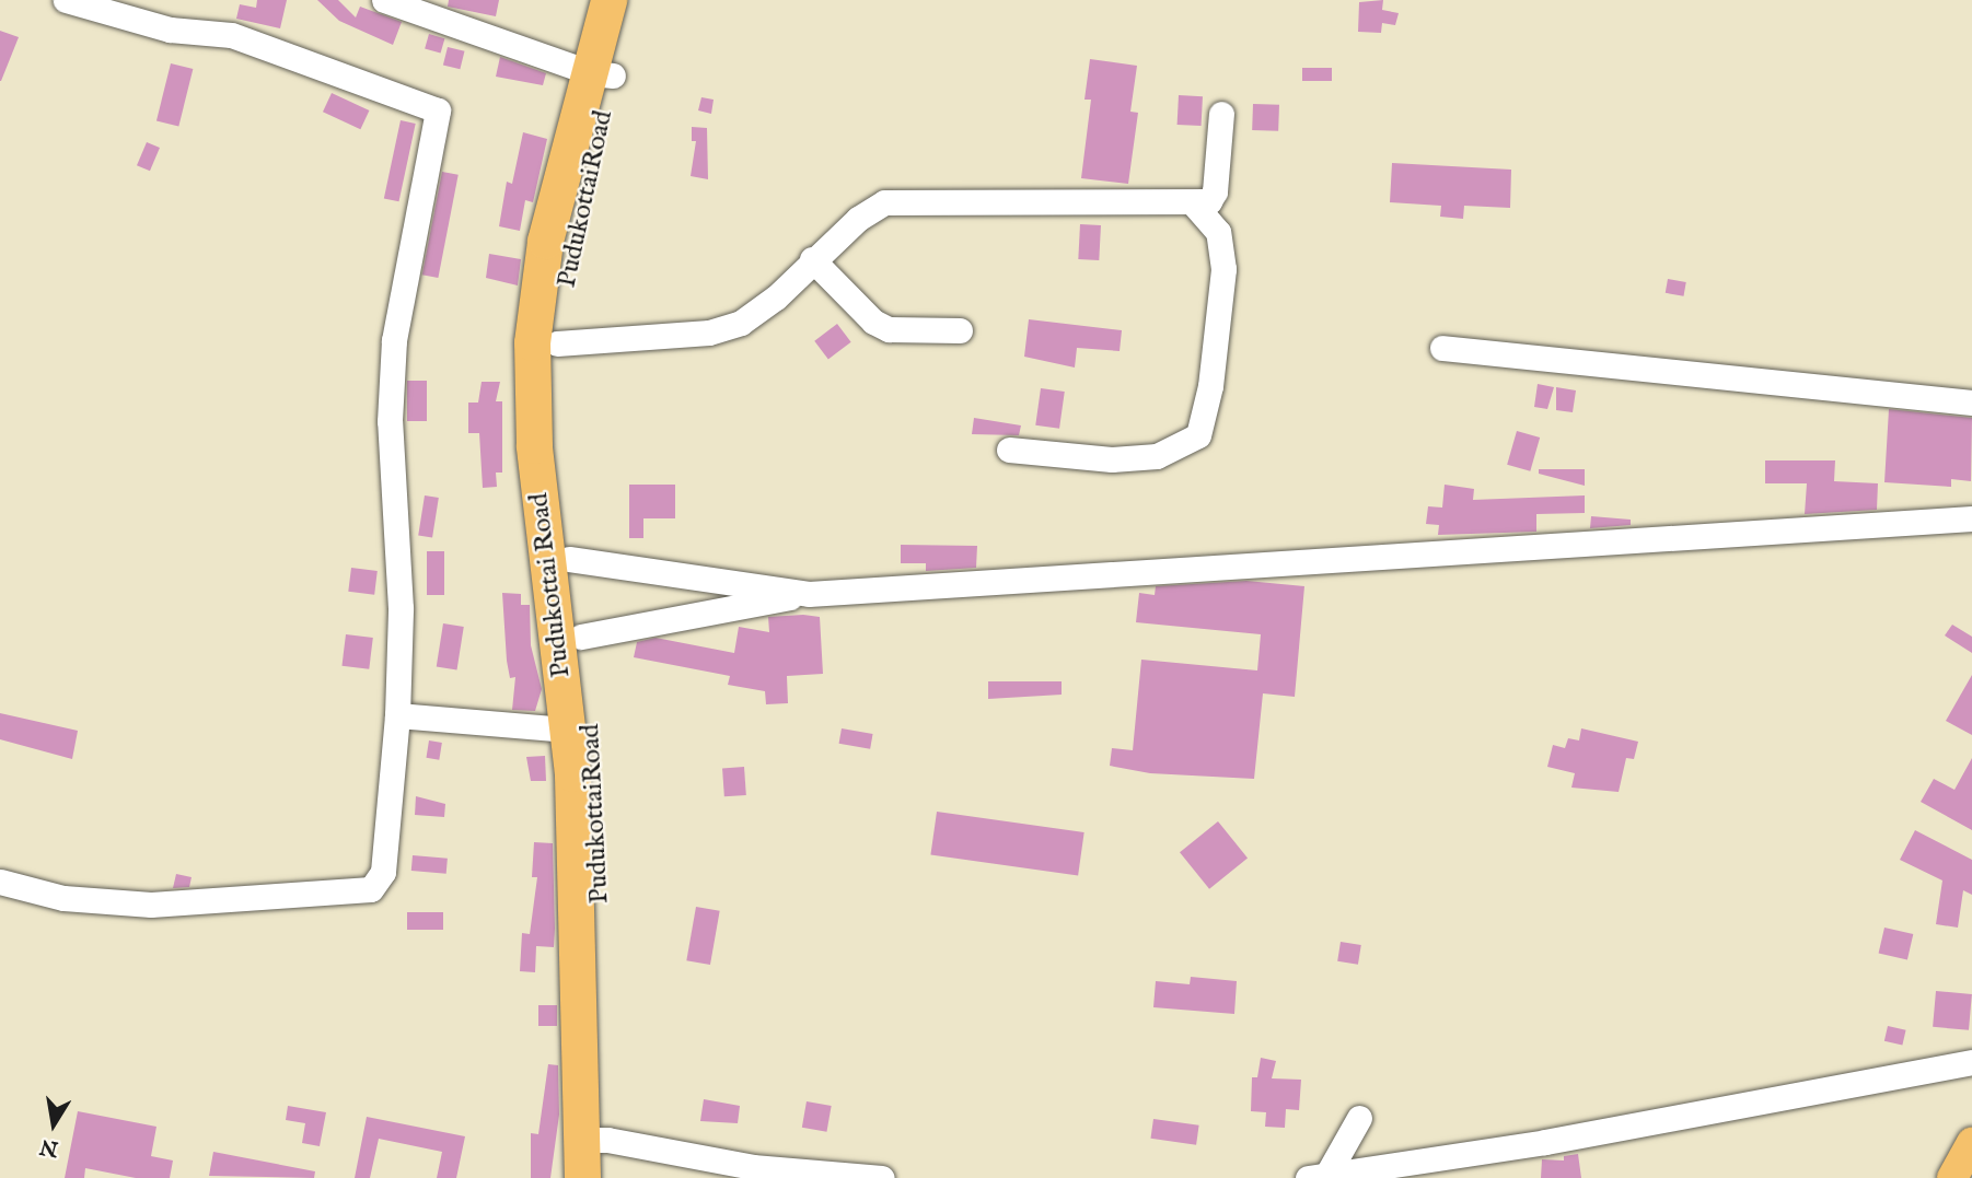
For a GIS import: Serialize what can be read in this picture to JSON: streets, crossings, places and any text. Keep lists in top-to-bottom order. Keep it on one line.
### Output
{"streets":{"highway":["PudukottaiRoad","Pudukottai Road"]},"crossings":[["PudukottaiRoad","Pudukottai Road"]],"north":"bottom"}
